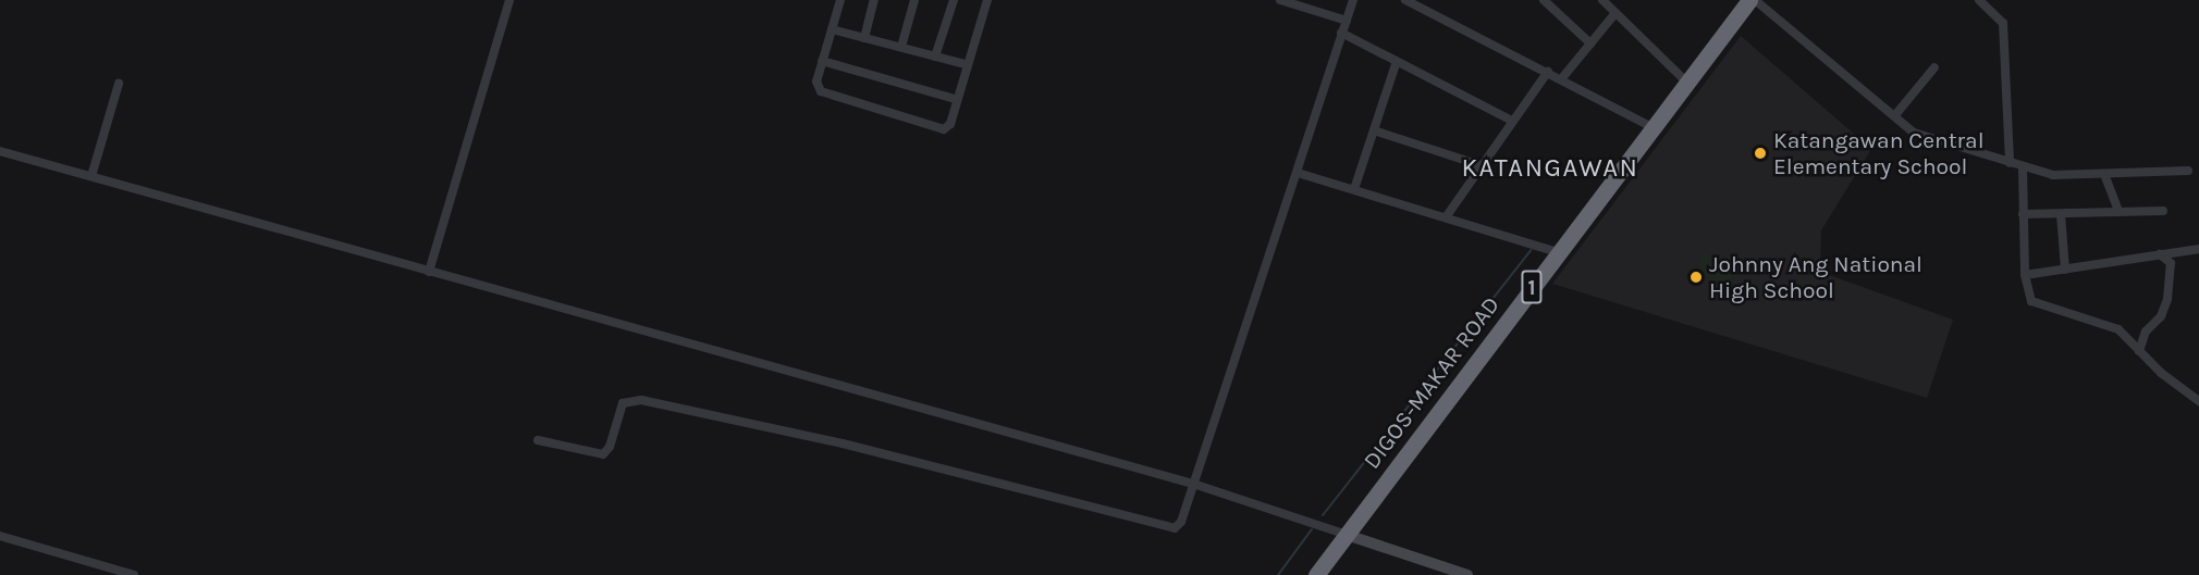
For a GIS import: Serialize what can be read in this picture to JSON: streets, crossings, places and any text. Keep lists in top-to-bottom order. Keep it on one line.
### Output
{"streets":{"highway":["1","DIGOS-MAKAR ROAD"]},"districts":["KATANGAWAN"],"places":["Katangawan Central Elementary School","Johnny Ang National High School"]}
